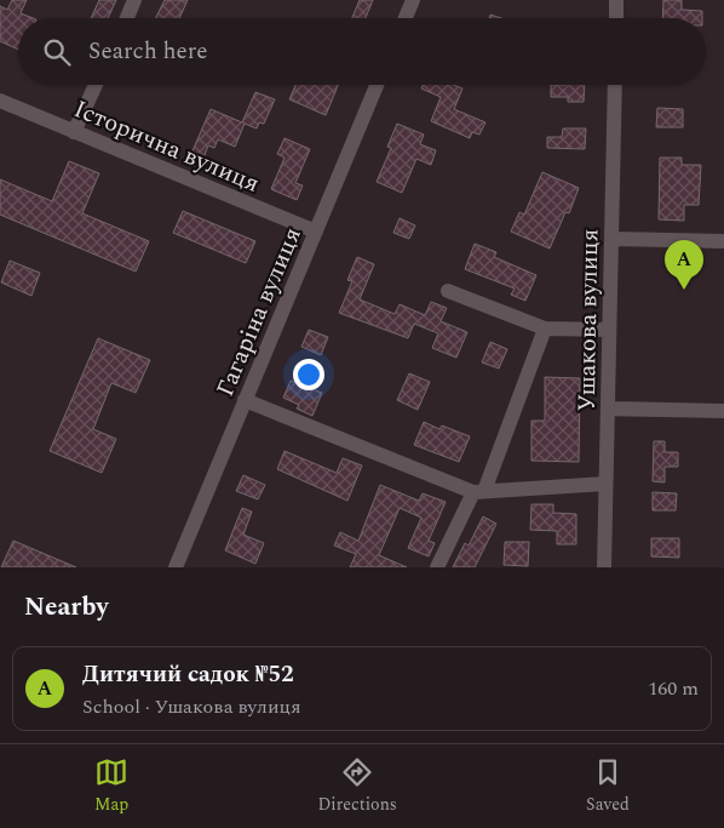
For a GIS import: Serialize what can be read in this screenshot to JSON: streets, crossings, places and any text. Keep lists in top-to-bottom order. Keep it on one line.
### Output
{"streets":{"street":["Історична вулиця","Гагаріна вулиця","Ушакова вулиця"]},"crossings":[["Історична вулиця","Гагаріна вулиця"]],"page":{"search":"Search here","pins":"A","heading":"Nearby","list":[{"mark":"A","name":"Дитячий садок №52","note":"School · Ушакова вулиця","value":"160 m"}],"nav":["Map","Directions","Saved"]}}
